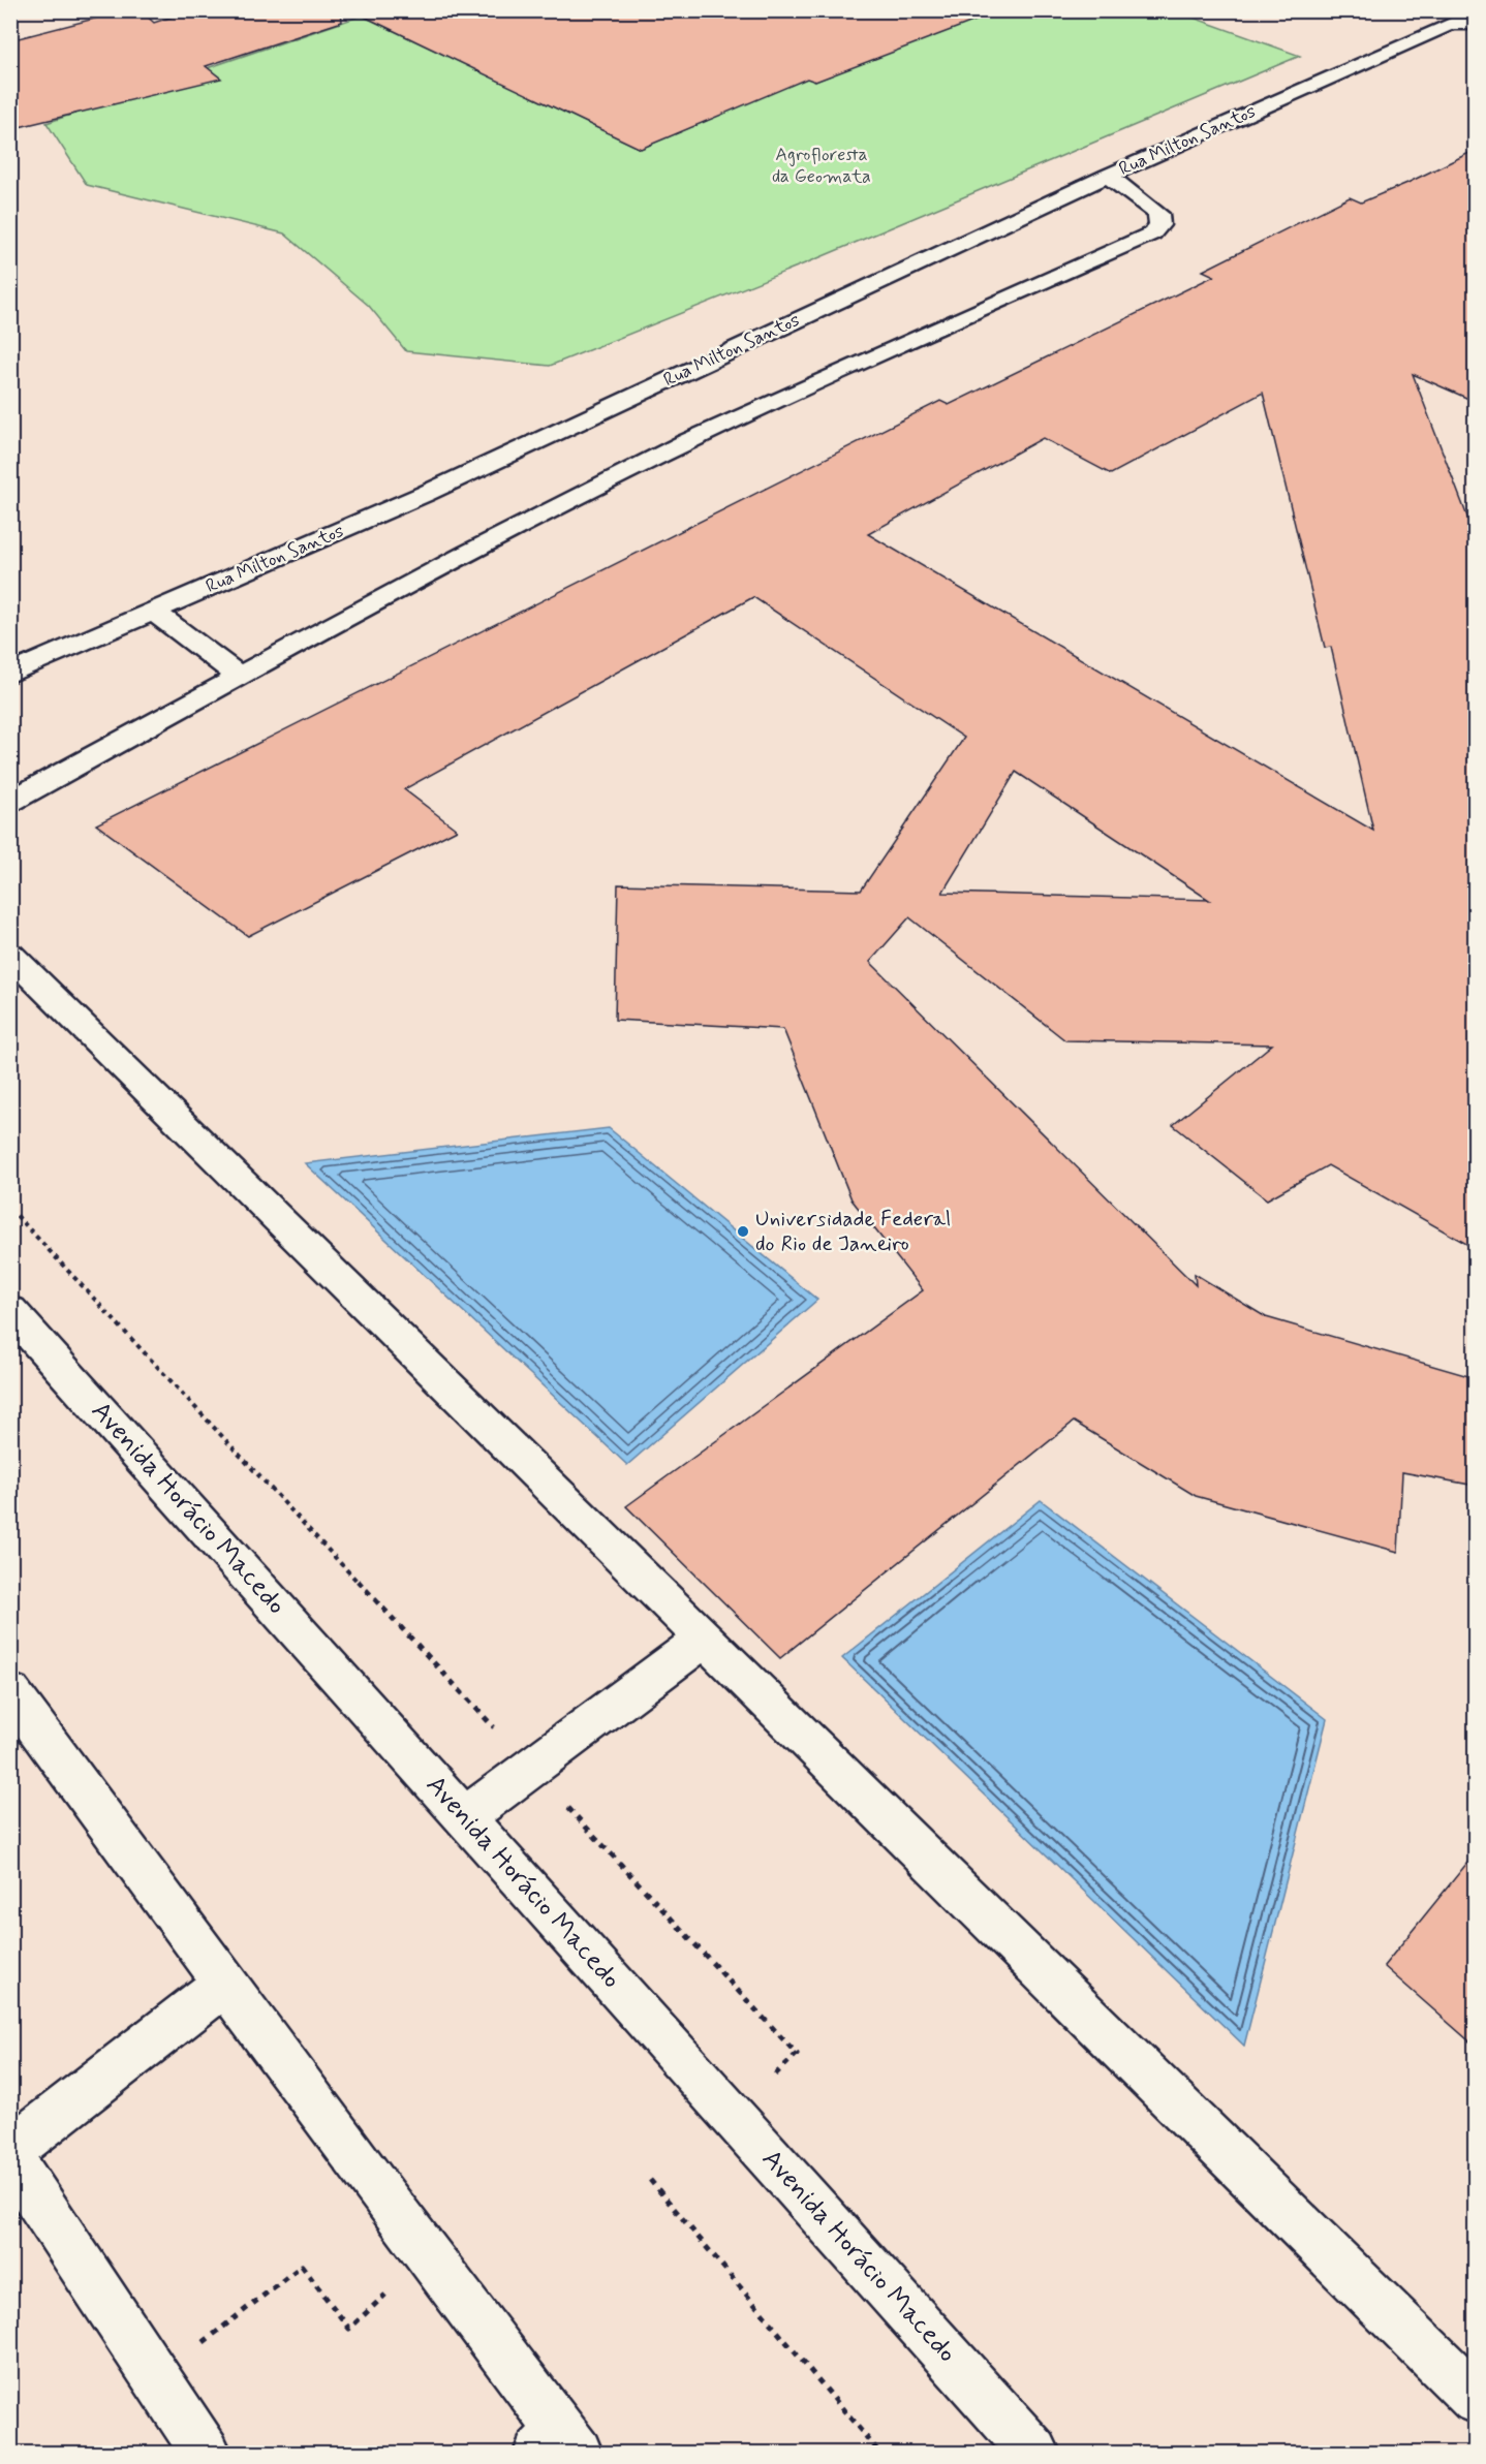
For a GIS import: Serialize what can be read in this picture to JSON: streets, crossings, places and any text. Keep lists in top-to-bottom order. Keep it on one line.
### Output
{"streets":{"street":["Rua Milton Santos","Avenida Horácio Macedo"]},"parks":["Agrofloresta da Geomata"],"places":["Universidade Federal do Rio de Janeiro"]}
